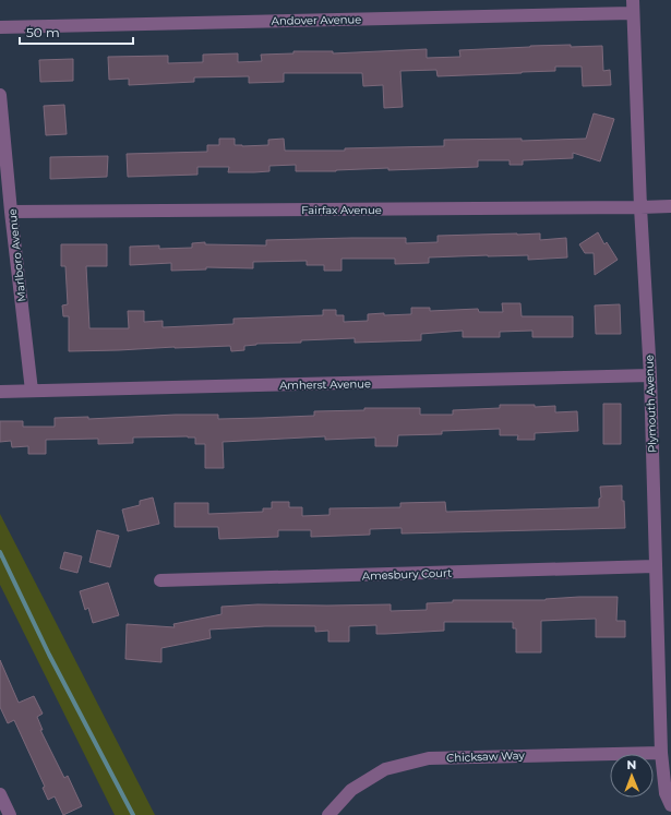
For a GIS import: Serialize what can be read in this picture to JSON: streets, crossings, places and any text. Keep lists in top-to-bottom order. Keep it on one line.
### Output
{"streets":{"street":["Andover Avenue","Fairfax Avenue","Marlboro Avenue","Amherst Avenue","Plymouth Avenue","Amesbury Court","Chicksaw Way"]},"crossings":[["Andover Avenue","Plymouth Avenue"],["Fairfax Avenue","Marlboro Avenue"],["Fairfax Avenue","Plymouth Avenue"],["Marlboro Avenue","Amherst Avenue"],["Amherst Avenue","Plymouth Avenue"],["Plymouth Avenue","Amesbury Court"],["Plymouth Avenue","Chicksaw Way"]],"scale_bar":"50 m","north":"top"}
